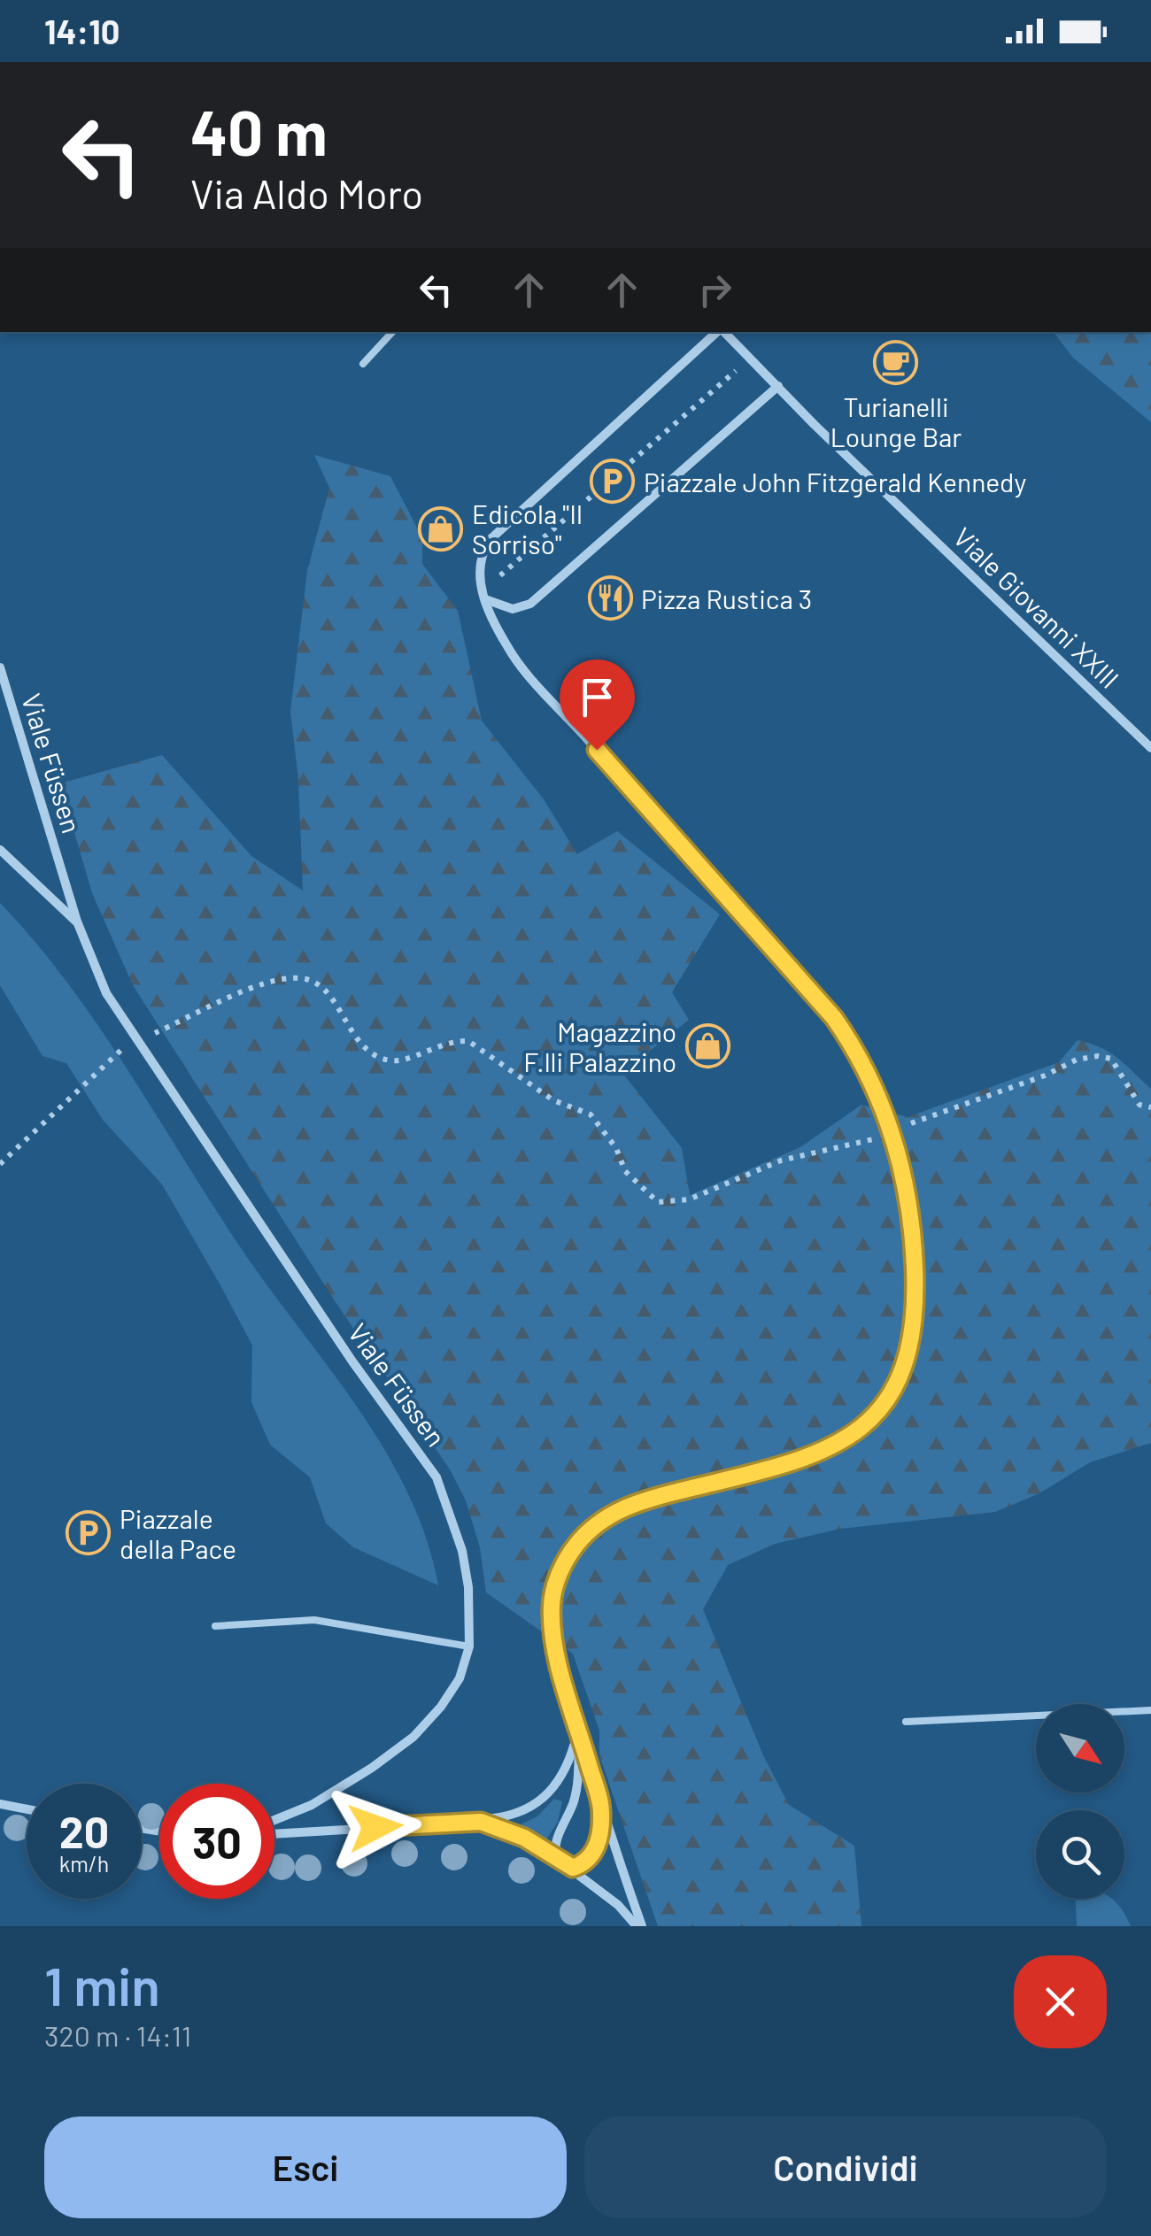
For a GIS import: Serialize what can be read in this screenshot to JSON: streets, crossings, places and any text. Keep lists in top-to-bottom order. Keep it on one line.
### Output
{"streets":{"street":["Viale Giovanni XXIII","Viale Füssen"]},"places":{"cafe":["Turianelli Lounge Bar"],"parking":["Piazzale John Fitzgerald Kennedy","Piazzale della Pace"],"shop":["Edicola \"Il Sorriso\"","Magazzino F.lli Palazzino"],"restaurant":["Pizza Rustica 3"]},"north":"bottom right","page":{"status":"14:10","turn":["40 m","Via Aldo Moro"],"speed":"20 km/h","limit":"30","heading":["1 min","320 m · 14:11"],"buttons":["Esci","Condividi"]}}
